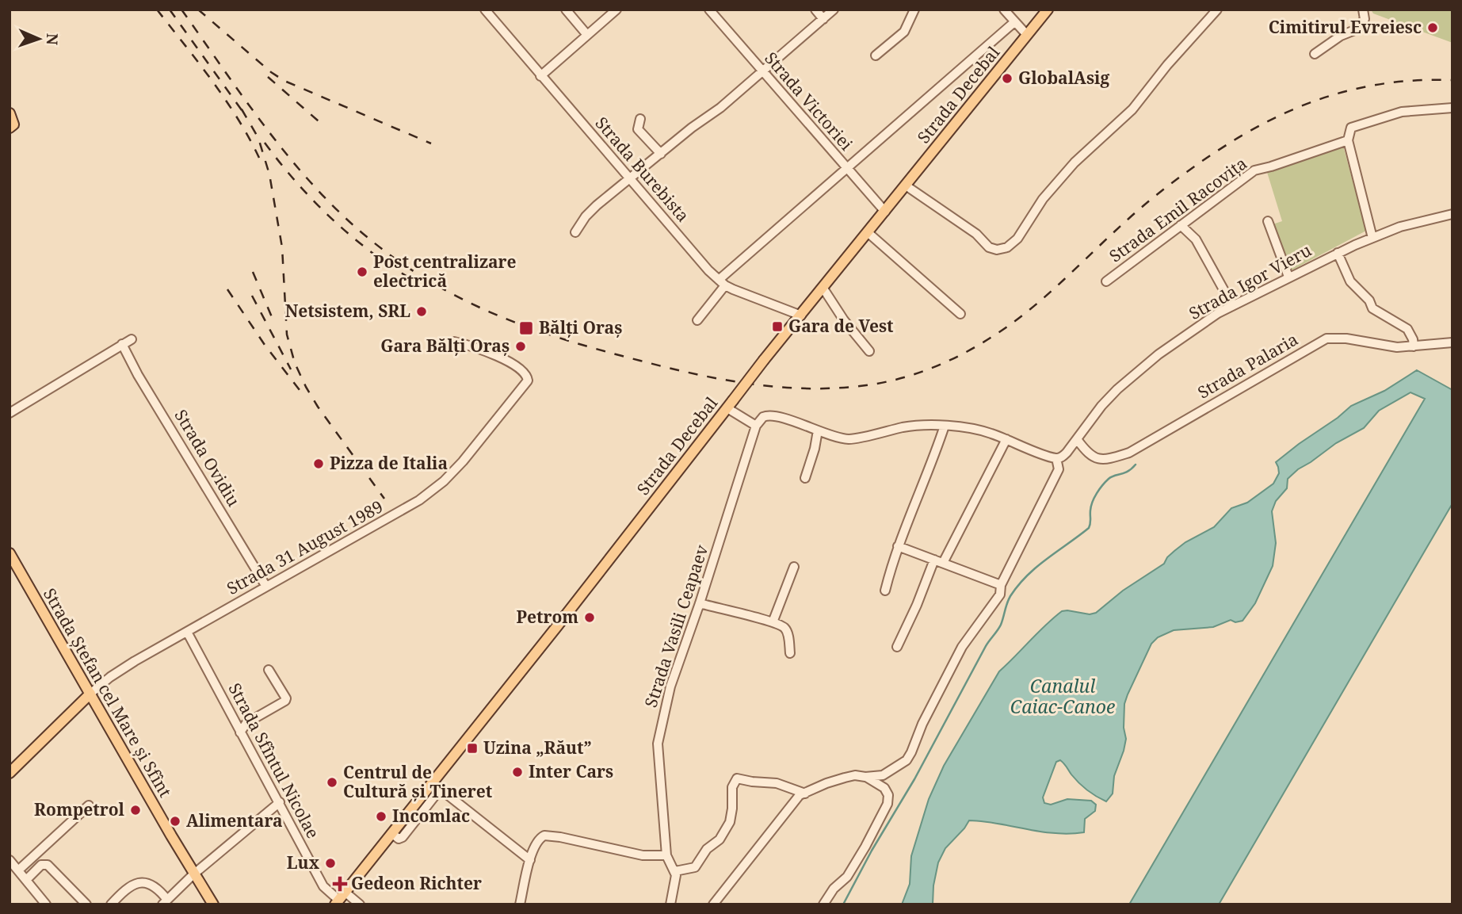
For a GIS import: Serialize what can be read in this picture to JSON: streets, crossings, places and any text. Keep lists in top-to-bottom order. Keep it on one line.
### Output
{"streets":{"main road":["Strada Decebal","Strada 31 August 1989","Strada Ștefan cel Mare și Sfînt"],"street":["Strada Victoriei","Strada Burebista","Strada Emil Racovița","Strada Igor Vieru","Strada Palaria","Strada Ovidiu","Strada Vasili Ceapaev","Strada Sfîntul Nicolae"]},"crossings":[["Strada Decebal","Strada Victoriei"],["Strada Decebal","Strada Burebista"],["Strada Decebal","Strada Sfîntul Nicolae"],["Strada Igor Vieru","Strada Palaria"],["Strada Ovidiu","Strada 31 August 1989"],["Strada 31 August 1989","Strada Ștefan cel Mare și Sfînt"],["Strada 31 August 1989","Strada Sfîntul Nicolae"]],"water":["Canalul Caiac-Canoe"],"places":{"other":["Cimitirul Evreiesc","GlobalAsig","Post centralizare electrică","Netsistem, SRL","Gara Bălți Oraș","Pizza de Italia","Petrom","Inter Cars","Centrul de Cultură și Tineret","Rompetrol","Incomlac","Alimentara","Lux"],"transit":["Gara de Vest","Bălți Oraș","Uzina „Răut”"],"health":["Gedeon Richter"]},"north":"right"}
